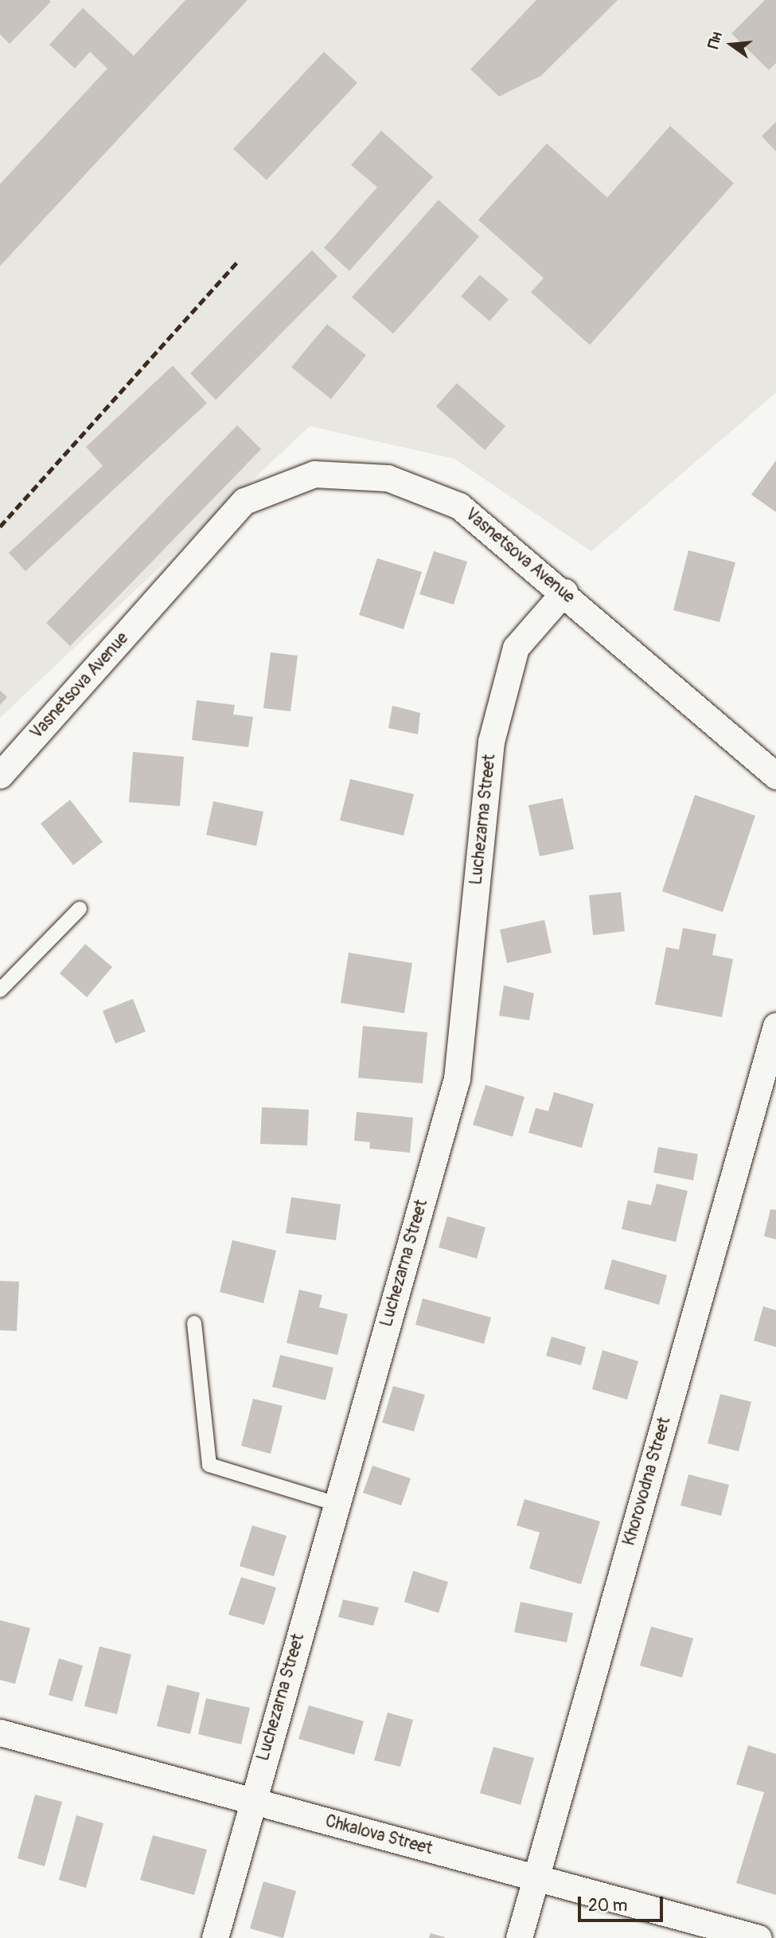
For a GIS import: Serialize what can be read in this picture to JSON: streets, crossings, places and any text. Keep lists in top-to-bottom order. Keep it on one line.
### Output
{"streets":{"street":["Vasnetsova Avenue","Luchezarna Street","Khorovodna Street","Chkalova Street"]},"crossings":[["Vasnetsova Avenue","Luchezarna Street"],["Luchezarna Street","Chkalova Street"],["Khorovodna Street","Chkalova Street"]],"scale_bar":"20 m","north":"left"}
